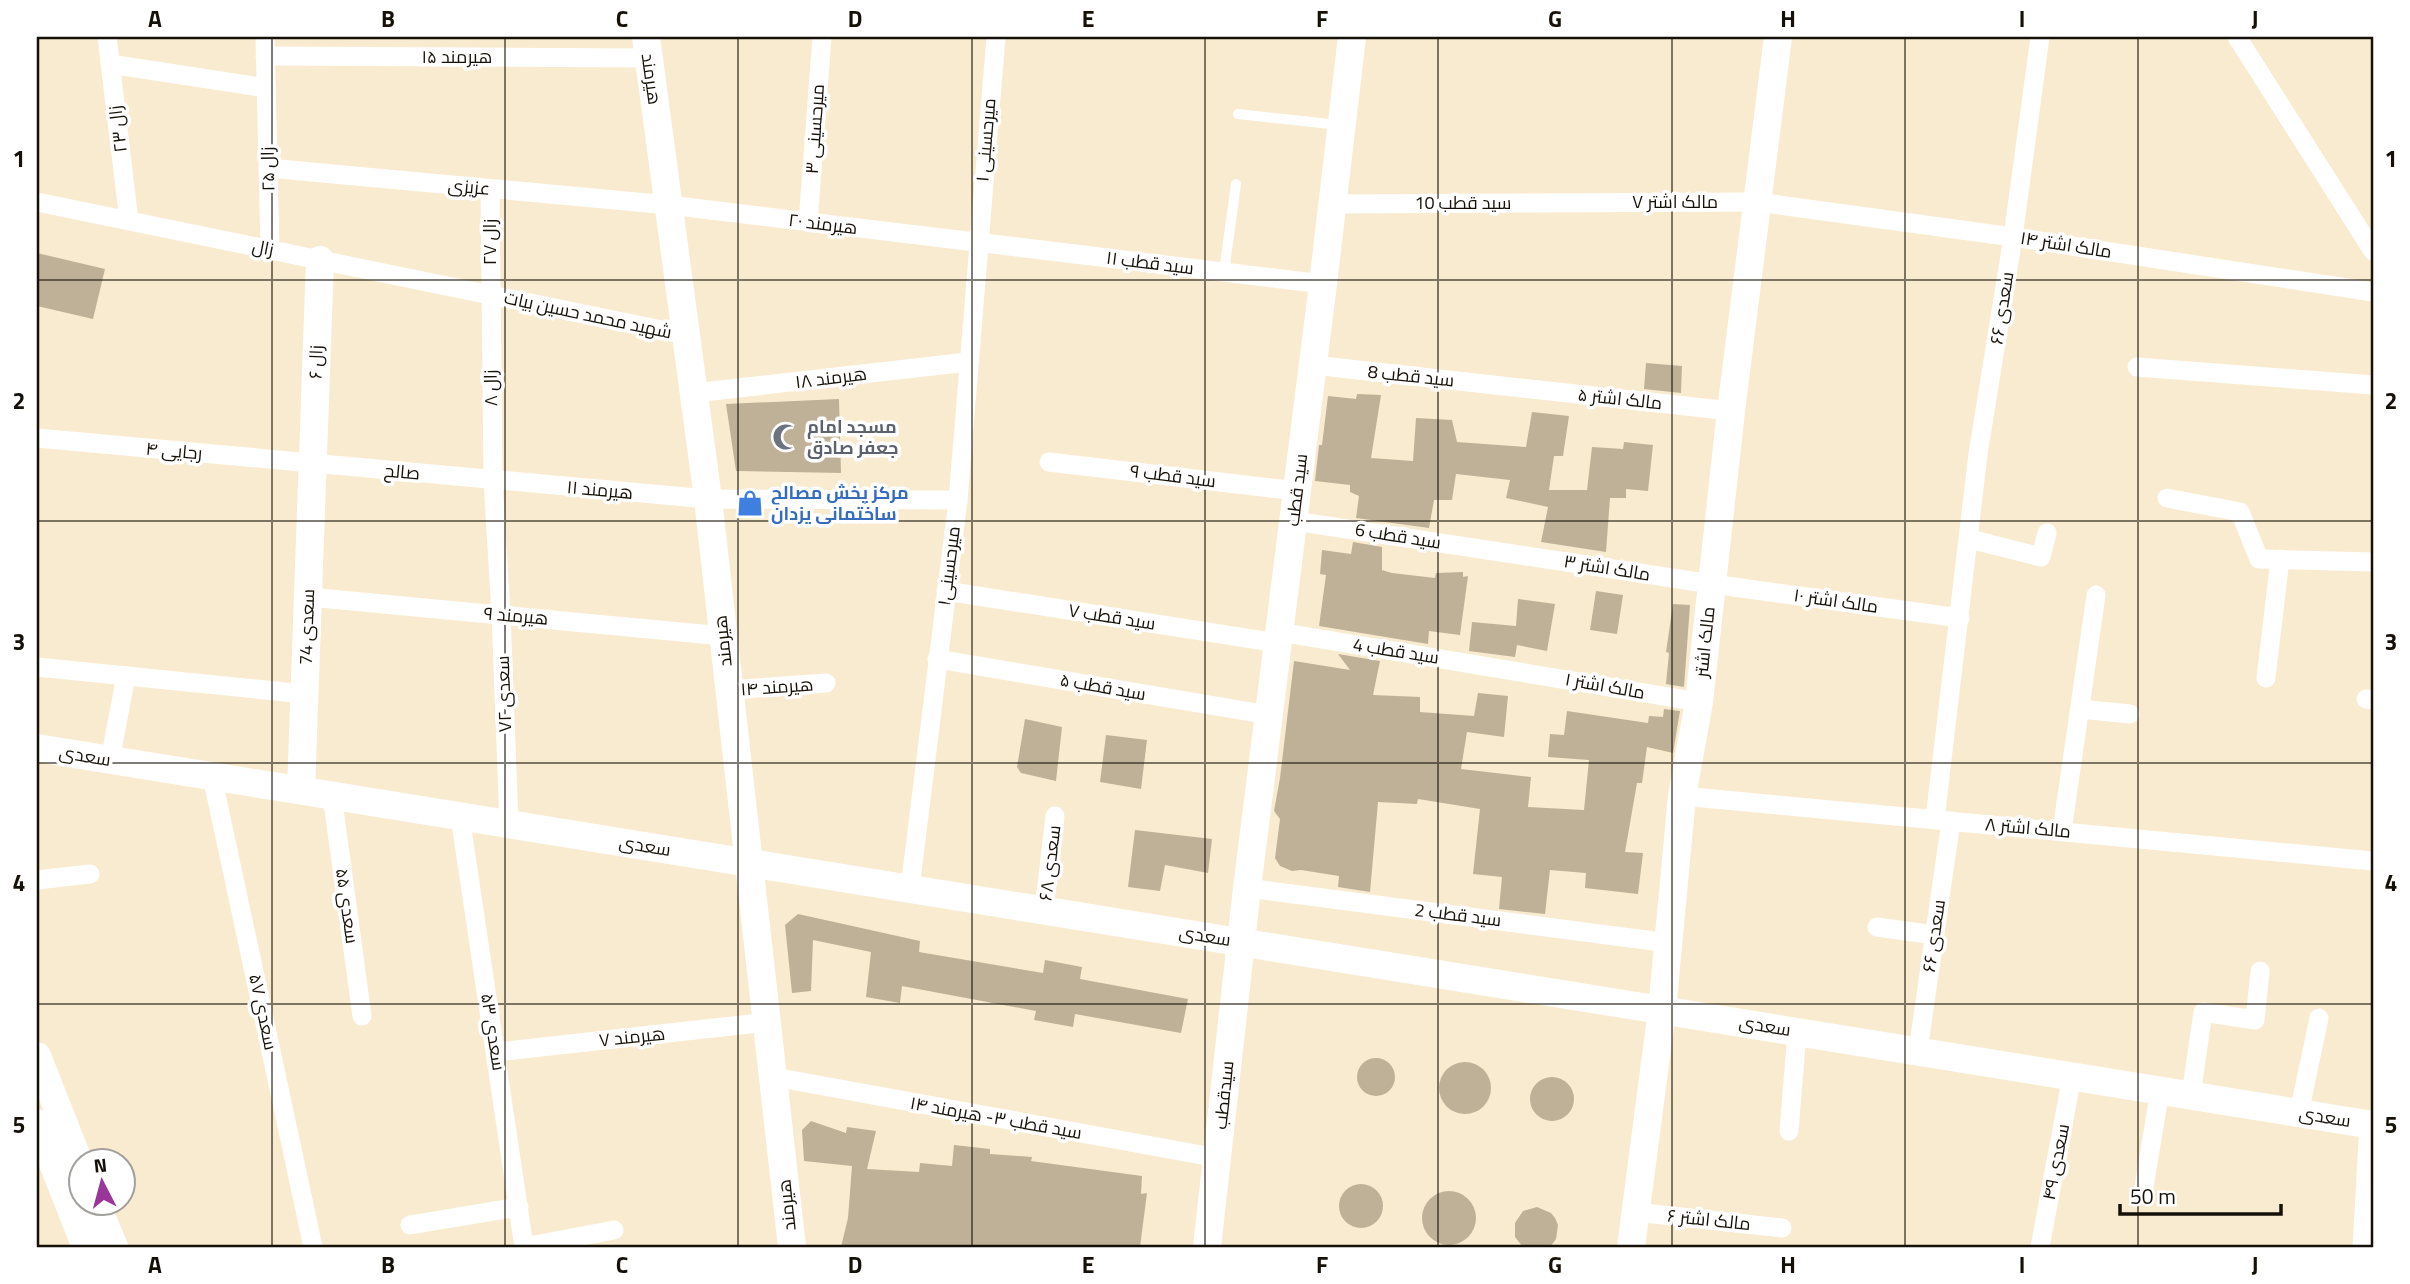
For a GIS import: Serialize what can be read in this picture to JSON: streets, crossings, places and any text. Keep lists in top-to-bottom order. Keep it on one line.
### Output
{"streets":{"main road":["هیرمند","زال ۶","سید قطب","سعدی 74","مالک اشتر","سعدی","سیدقطب"],"street":["هیرمند ۱۵","زال ۲۳","میرحسینی ۳","میرحسینی ۱","زال ۲۵","عزیزی","مالک اشتر ۷","سید قطب 10","هیرمند ۲۰","زال ۲۷","مالک اشتر ۱۴","زال","سید قطب ۱۱","سعدی ۶۶","شهید محمد حسین بیات","سید قطب 8","هیرمند ۱۸","زال ۸","مالک اشتر ۵","رجایی ۴","صالح","سید قطب ۹","هیرمند ۱۱","سید قطب 6","میرحسینی۱","مالک اشتر ۳","مالک اشتر ۱۰","هیرمند ۹","سید قطب ۷","سید قطب 4","مالک اشتر ۱","هیرمند ۱۴","سید قطب ۵","سعدی ۷۲","مالک اشتر ۸","سعدی ۶۸","سعدی ۵۵","سید قطب 2","سعدی ۵۷","سعدی ۵۳","هیرمند ۷","سید قطب ۳- هیرمند ۱۴","سعدی ۴۹","مالک اشتر ۶"]},"crossings":[["هیرمند ۱۵","هیرمند"],["هیرمند ۱۵","زال ۲۵"],["هیرمند","عزیزی"],["هیرمند","هیرمند ۲۰"],["هیرمند","شهید محمد حسین بیات"],["هیرمند","هیرمند ۱۸"],["هیرمند","هیرمند ۱۱"],["هیرمند","هیرمند ۹"],["هیرمند","هیرمند ۱۴"],["هیرمند","سعدی"],["هیرمند","هیرمند ۷"],["هیرمند","سید قطب ۳- هیرمند ۱۴"],["زال ۲۳","زال"],["میرحسینی ۳","هیرمند ۲۰"],["میرحسینی ۱","هیرمند ۲۰"],["میرحسینی ۱","سید قطب ۱۱"],["میرحسینی ۱","میرحسینی۱"],["زال ۲۵","عزیزی"],["زال ۲۵","زال"],["عزیزی","هیرمند ۲۰"],["عزیزی","زال ۲۷"],["مالک اشتر ۷","سید قطب 10"],["مالک اشتر ۷","مالک اشتر ۱۴"],["مالک اشتر ۷","مالک اشتر"],["سید قطب 10","سید قطب"],["هیرمند ۲۰","سید قطب ۱۱"],["هیرمند ۲۰","میرحسینی۱"],["زال ۲۷","زال"],["زال ۲۷","شهید محمد حسین بیات"],["زال ۲۷","زال ۸"],["مالک اشتر ۱۴","سعدی ۶۶"],["مالک اشتر ۱۴","مالک اشتر"],["زال","شهید محمد حسین بیات"],["زال","زال ۶"],["زال","زال ۸"],["سید قطب ۱۱","سید قطب"],["سید قطب ۱۱","میرحسینی۱"],["سعدی ۶۶","مالک اشتر ۱۰"],["سعدی ۶۶","سعدی"],["سعدی ۶۶","مالک اشتر ۸"],["شهید محمد حسین بیات","زال ۸"],["زال ۶","رجایی ۴"],["زال ۶","صالح"],["زال ۶","سعدی 74"],["سید قطب 8","مالک اشتر ۵"],["سید قطب 8","سید قطب"],["هیرمند ۱۸","میرحسینی۱"],["زال ۸","صالح"],["زال ۸","هیرمند ۱۱"],["زال ۸","سعدی ۷۲"],["مالک اشتر ۵","مالک اشتر"],["رجایی ۴","صالح"],["رجایی ۴","سعدی 74"],["صالح","هیرمند ۱۱"],["صالح","سعدی 74"],["صالح","سعدی ۷۲"],["سید قطب ۹","سید قطب"],["هیرمند ۱۱","میرحسینی۱"],["هیرمند ۱۱","سعدی ۷۲"],["سید قطب","سید قطب 6"],["سید قطب","سید قطب ۷"],["سید قطب","سید قطب 4"],["سید قطب","سید قطب ۵"],["سید قطب","سعدی"],["سید قطب","سید قطب 2"],["سید قطب","سیدقطب"],["سید قطب 6","مالک اشتر ۳"],["میرحسینی۱","سید قطب ۷"],["میرحسینی۱","سید قطب ۵"],["میرحسینی۱","سعدی"],["مالک اشتر ۳","مالک اشتر ۱۰"],["مالک اشتر ۳","مالک اشتر"],["مالک اشتر ۱۰","مالک اشتر"],["هیرمند ۹","سعدی 74"],["هیرمند ۹","سعدی ۷۲"],["سید قطب ۷","سید قطب 4"],["سعدی 74","سعدی"],["مالک اشتر","مالک اشتر ۱"],["مالک اشتر","سعدی"],["مالک اشتر","مالک اشتر ۸"],["مالک اشتر","سید قطب 2"],["مالک اشتر","مالک اشتر ۶"],["سید قطب 4","مالک اشتر ۱"],["سعدی ۷۲","سعدی"],["سعدی","سعدی ۶۸"],["سعدی","سعدی ۵۵"],["سعدی","سعدی ۵۷"],["سعدی","سعدی ۵۳"],["سعدی","سیدقطب"],["سعدی","سعدی ۴۹"],["سعدی ۵۳","هیرمند ۷"],["سیدقطب","سید قطب ۳- هیرمند ۱۴"]],"places":{"mosque":["مسجد امام جعفر صادق"],"shop":["مرکز پخش مصالح ساختمانی یزدان"]},"scale_bar":"50 m","north":"top","grid":{"columns":["A","B","C","D","E","F","G","H","I","J"],"rows":["1","2","3","4","5"]}}
